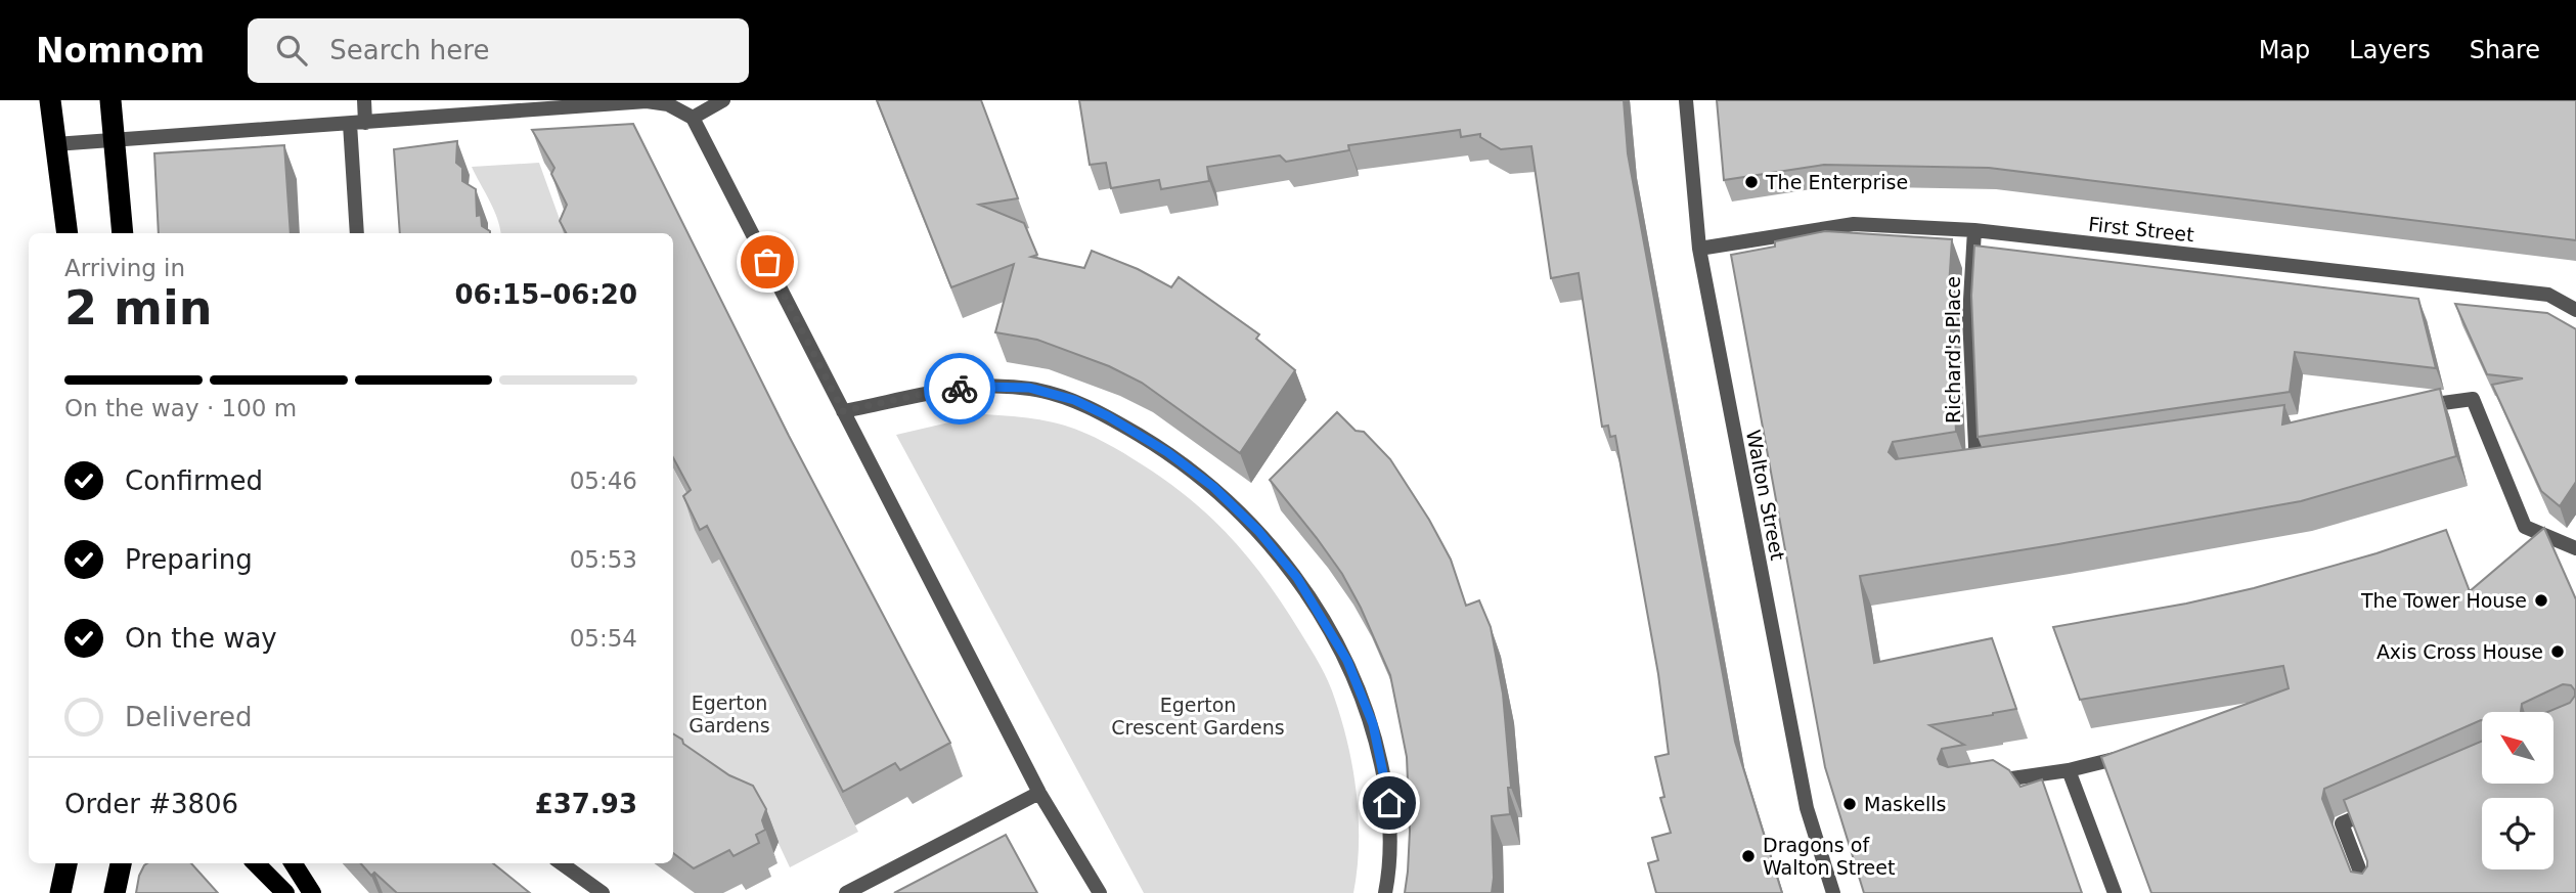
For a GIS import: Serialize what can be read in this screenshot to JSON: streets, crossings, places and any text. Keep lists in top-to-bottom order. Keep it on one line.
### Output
{"streets":{"street":["First Street","Richard's Place","Walton Street"]},"crossings":[["First Street","Richard's Place"],["First Street","Walton Street"]],"parks":["Egerton Gardens","Egerton Crescent Gardens"],"places":["The Enterprise","The Tower House","Axis Cross House","Maskells","Dragons of Walton Street"],"north":"top left","page":{"header":"Nomnom","search":"Search here","nav":["Map","Layers","Share"],"heading":["2 min","Arriving in","06:15–06:20"],"panel":["Order #3806","£37.93"],"bar":"On the way · 100 m","list":[["Confirmed","05:46"],["Preparing","05:53"],["On the way","05:54"],"Delivered"]}}
